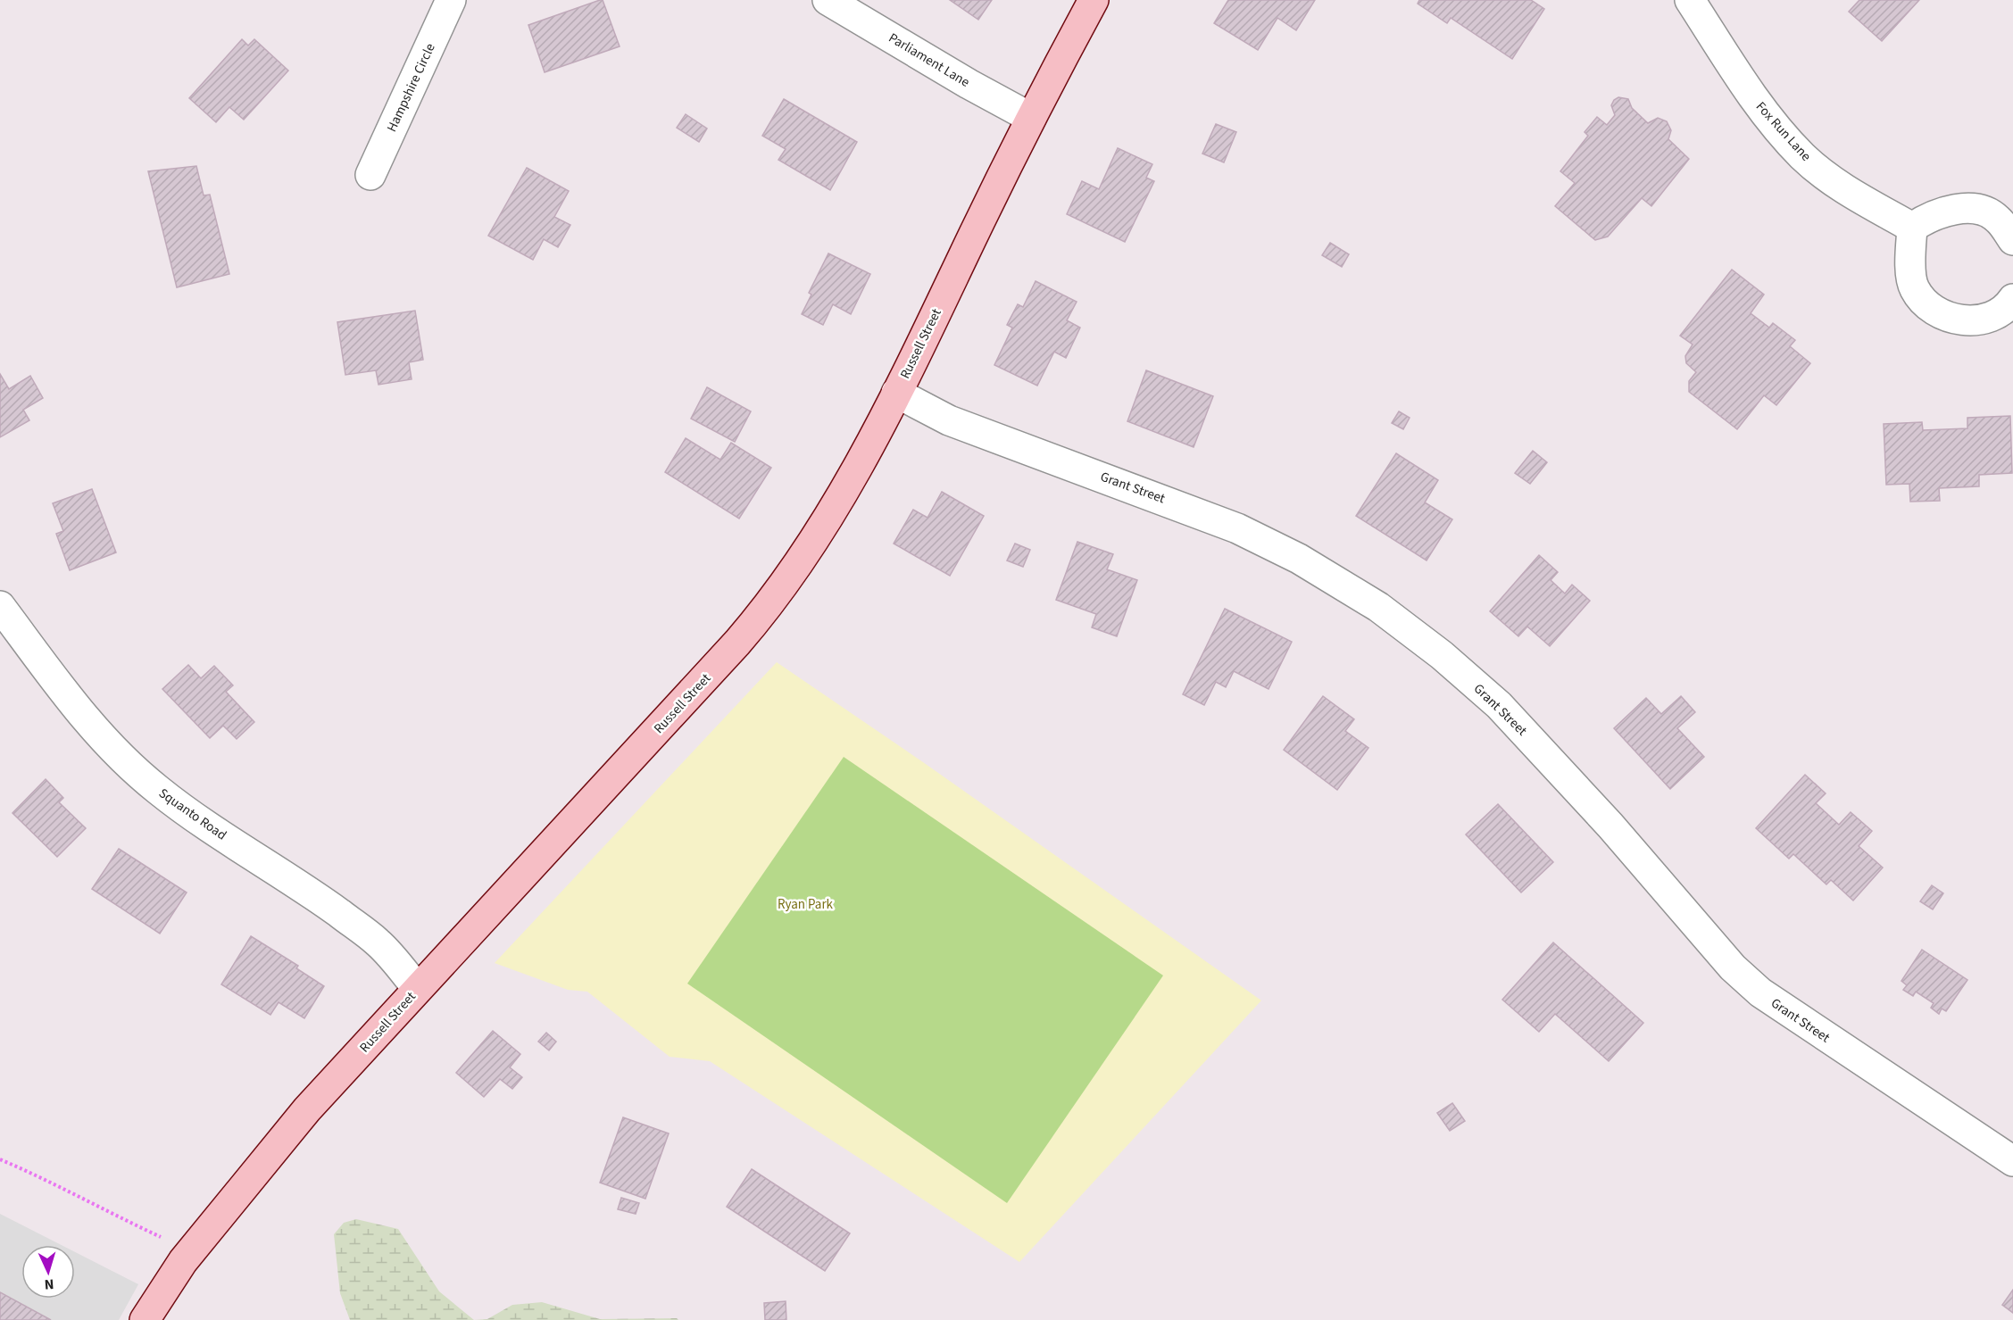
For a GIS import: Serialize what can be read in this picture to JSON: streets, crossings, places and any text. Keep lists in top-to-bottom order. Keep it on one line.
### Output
{"streets":{"street":["Parliament Lane","Hampshire Circle","Fox Run Lane","Russell Street","Grant Street","Squanto Road"]},"crossings":[["Parliament Lane","Russell Street"],["Russell Street","Grant Street"],["Russell Street","Squanto Road"]],"parks":["Ryan Park"],"north":"bottom"}
